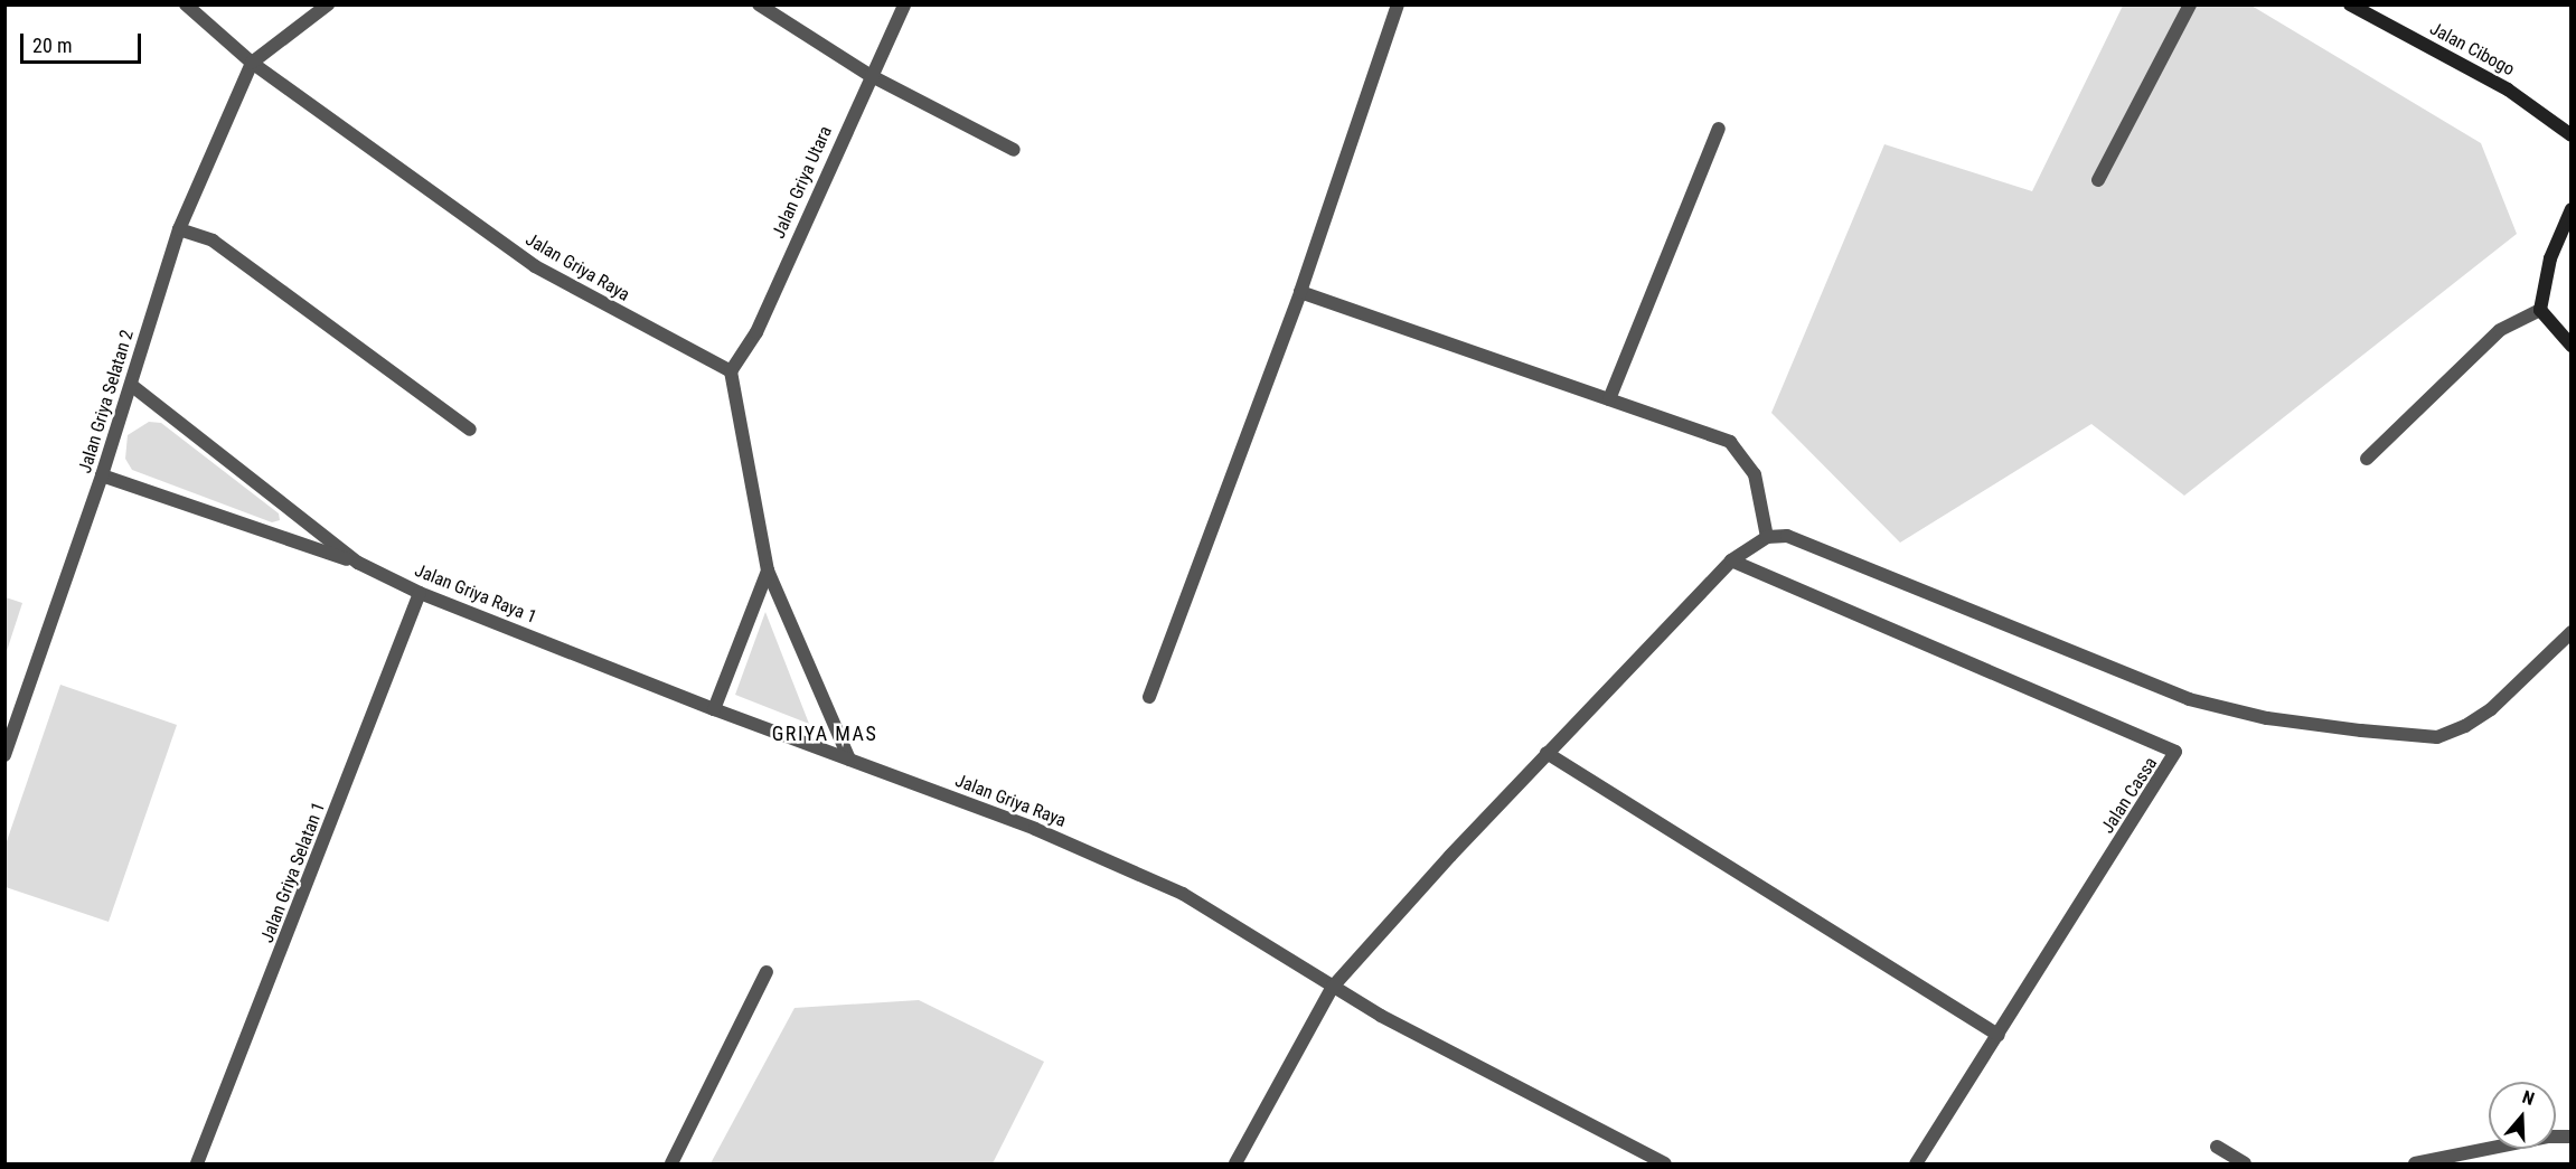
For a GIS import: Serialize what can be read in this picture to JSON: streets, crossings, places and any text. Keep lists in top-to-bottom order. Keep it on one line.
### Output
{"streets":{"street":["Jalan Cibogo","Jalan Griya Utara","Jalan Griya Raya","Jalan Griya Selatan 2","Jalan Griya Raya 1","Jalan Cassa","Jalan Griya Selatan 1"]},"crossings":[["Jalan Griya Utara","Jalan Griya Raya"],["Jalan Griya Raya","Jalan Griya Selatan 2"],["Jalan Griya Raya","Jalan Griya Raya 1"],["Jalan Griya Selatan 2","Jalan Griya Raya 1"],["Jalan Griya Raya 1","Jalan Griya Selatan 1"]],"districts":["GRIYA MAS"],"scale_bar":"20 m","north":"top"}
